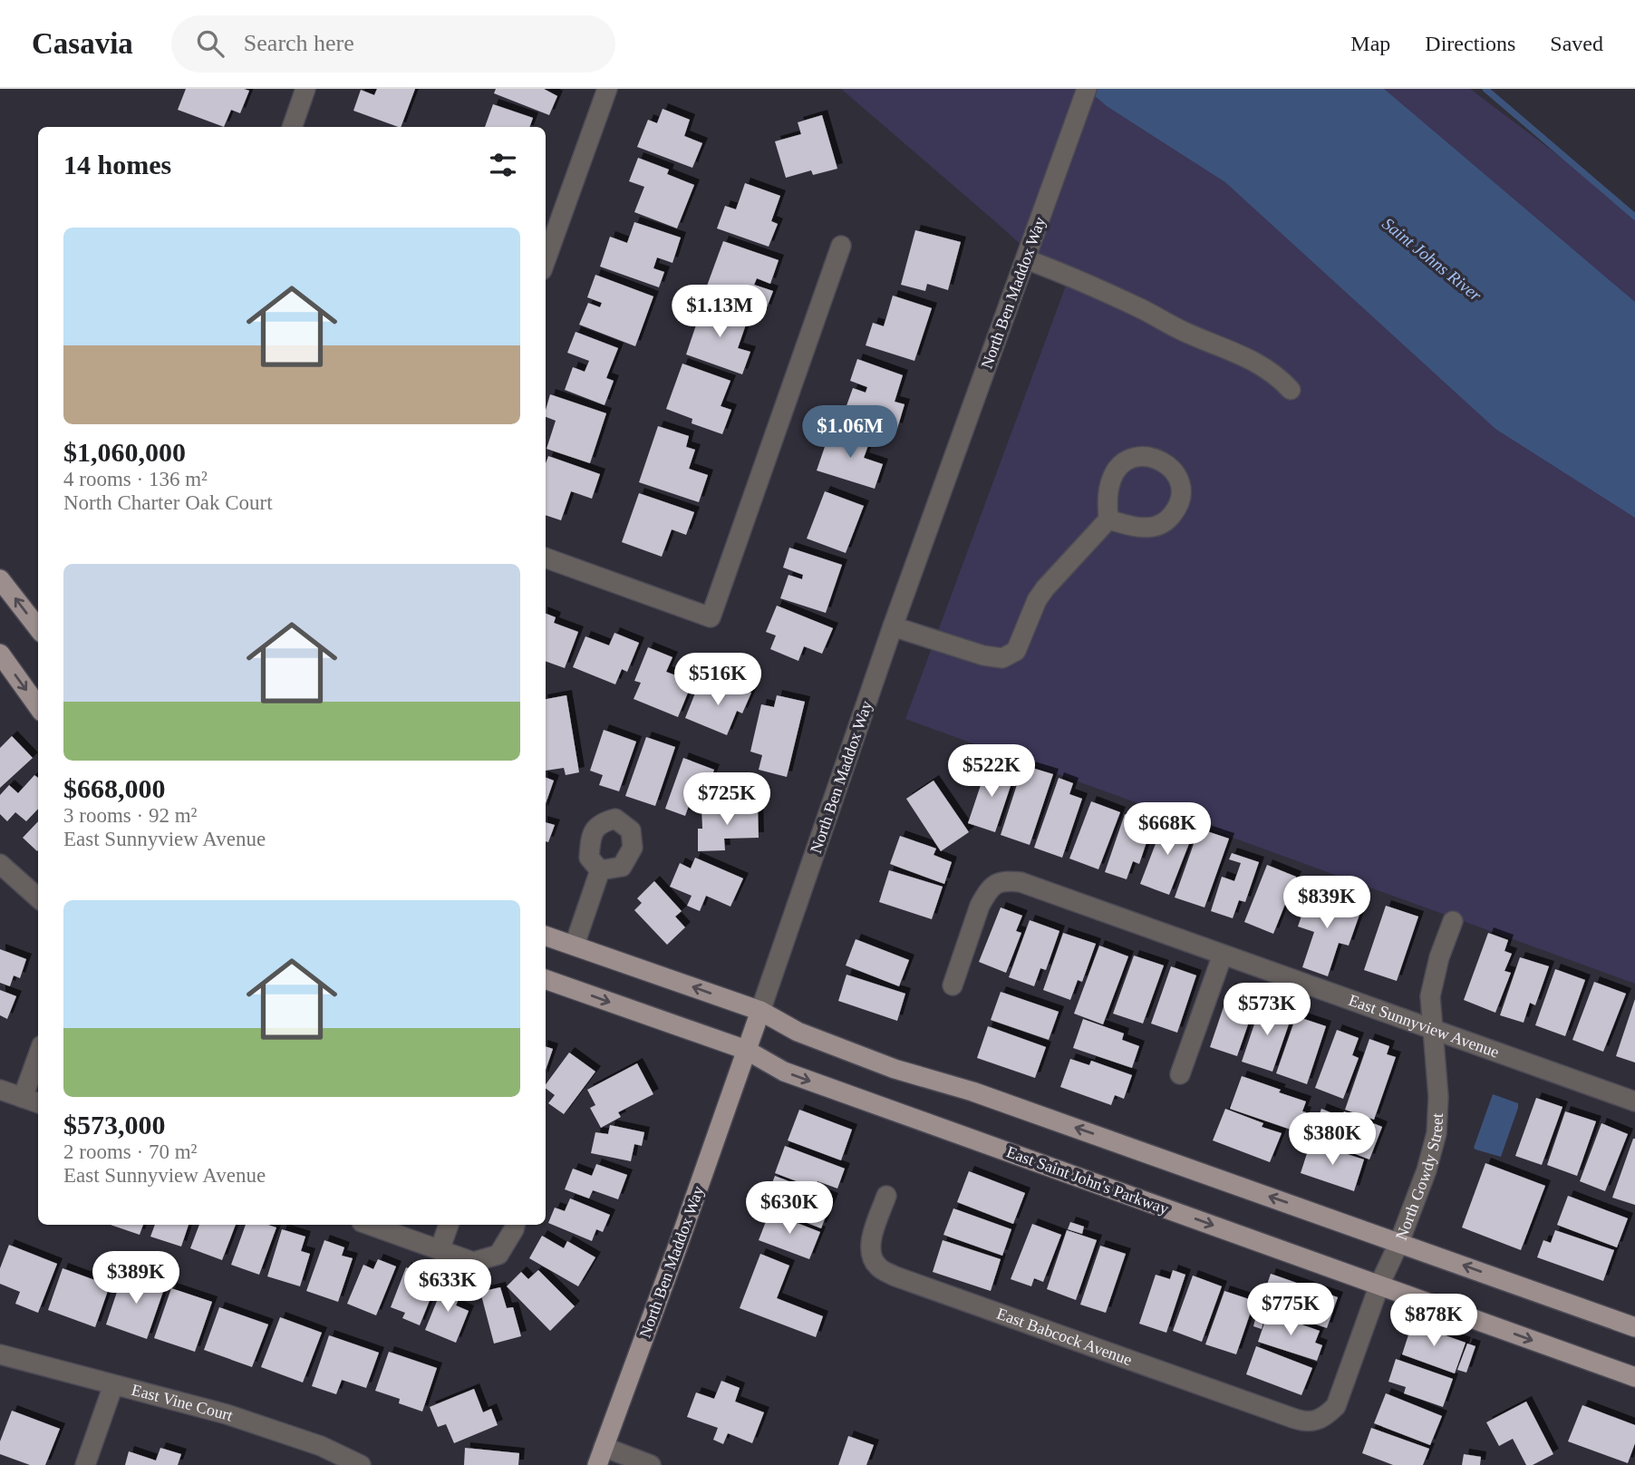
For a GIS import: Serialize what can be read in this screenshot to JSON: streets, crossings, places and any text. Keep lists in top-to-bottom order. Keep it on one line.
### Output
{"streets":{"main road":["North Ben Maddox Way","East Saint John's Parkway"],"street":["East Sunnyview Avenue","North Gowdy Street","East Babcock Avenue","East Vine Court"]},"crossings":[["North Ben Maddox Way","East Saint John's Parkway"],["East Sunnyview Avenue","North Gowdy Street"],["North Gowdy Street","East Saint John's Parkway"],["North Gowdy Street","East Babcock Avenue"]],"water":["Saint Johns River"],"page":{"header":"Casavia","search":"Search here","nav":["Map","Directions","Saved"],"heading":"14 homes","list":[{"name":"$1,060,000","note":"4 rooms · 136 m² · North Charter Oak Court"},{"name":"$668,000","note":"3 rooms · 92 m² · East Sunnyview Avenue"},{"name":"$573,000","note":"2 rooms · 70 m² · East Sunnyview Avenue"}],"price":["$1.13M","$1.06M","$516K","$522K","$725K","$668K","$839K","$573K","$380K","$630K","$389K","$633K","$775K","$878K"]}}
